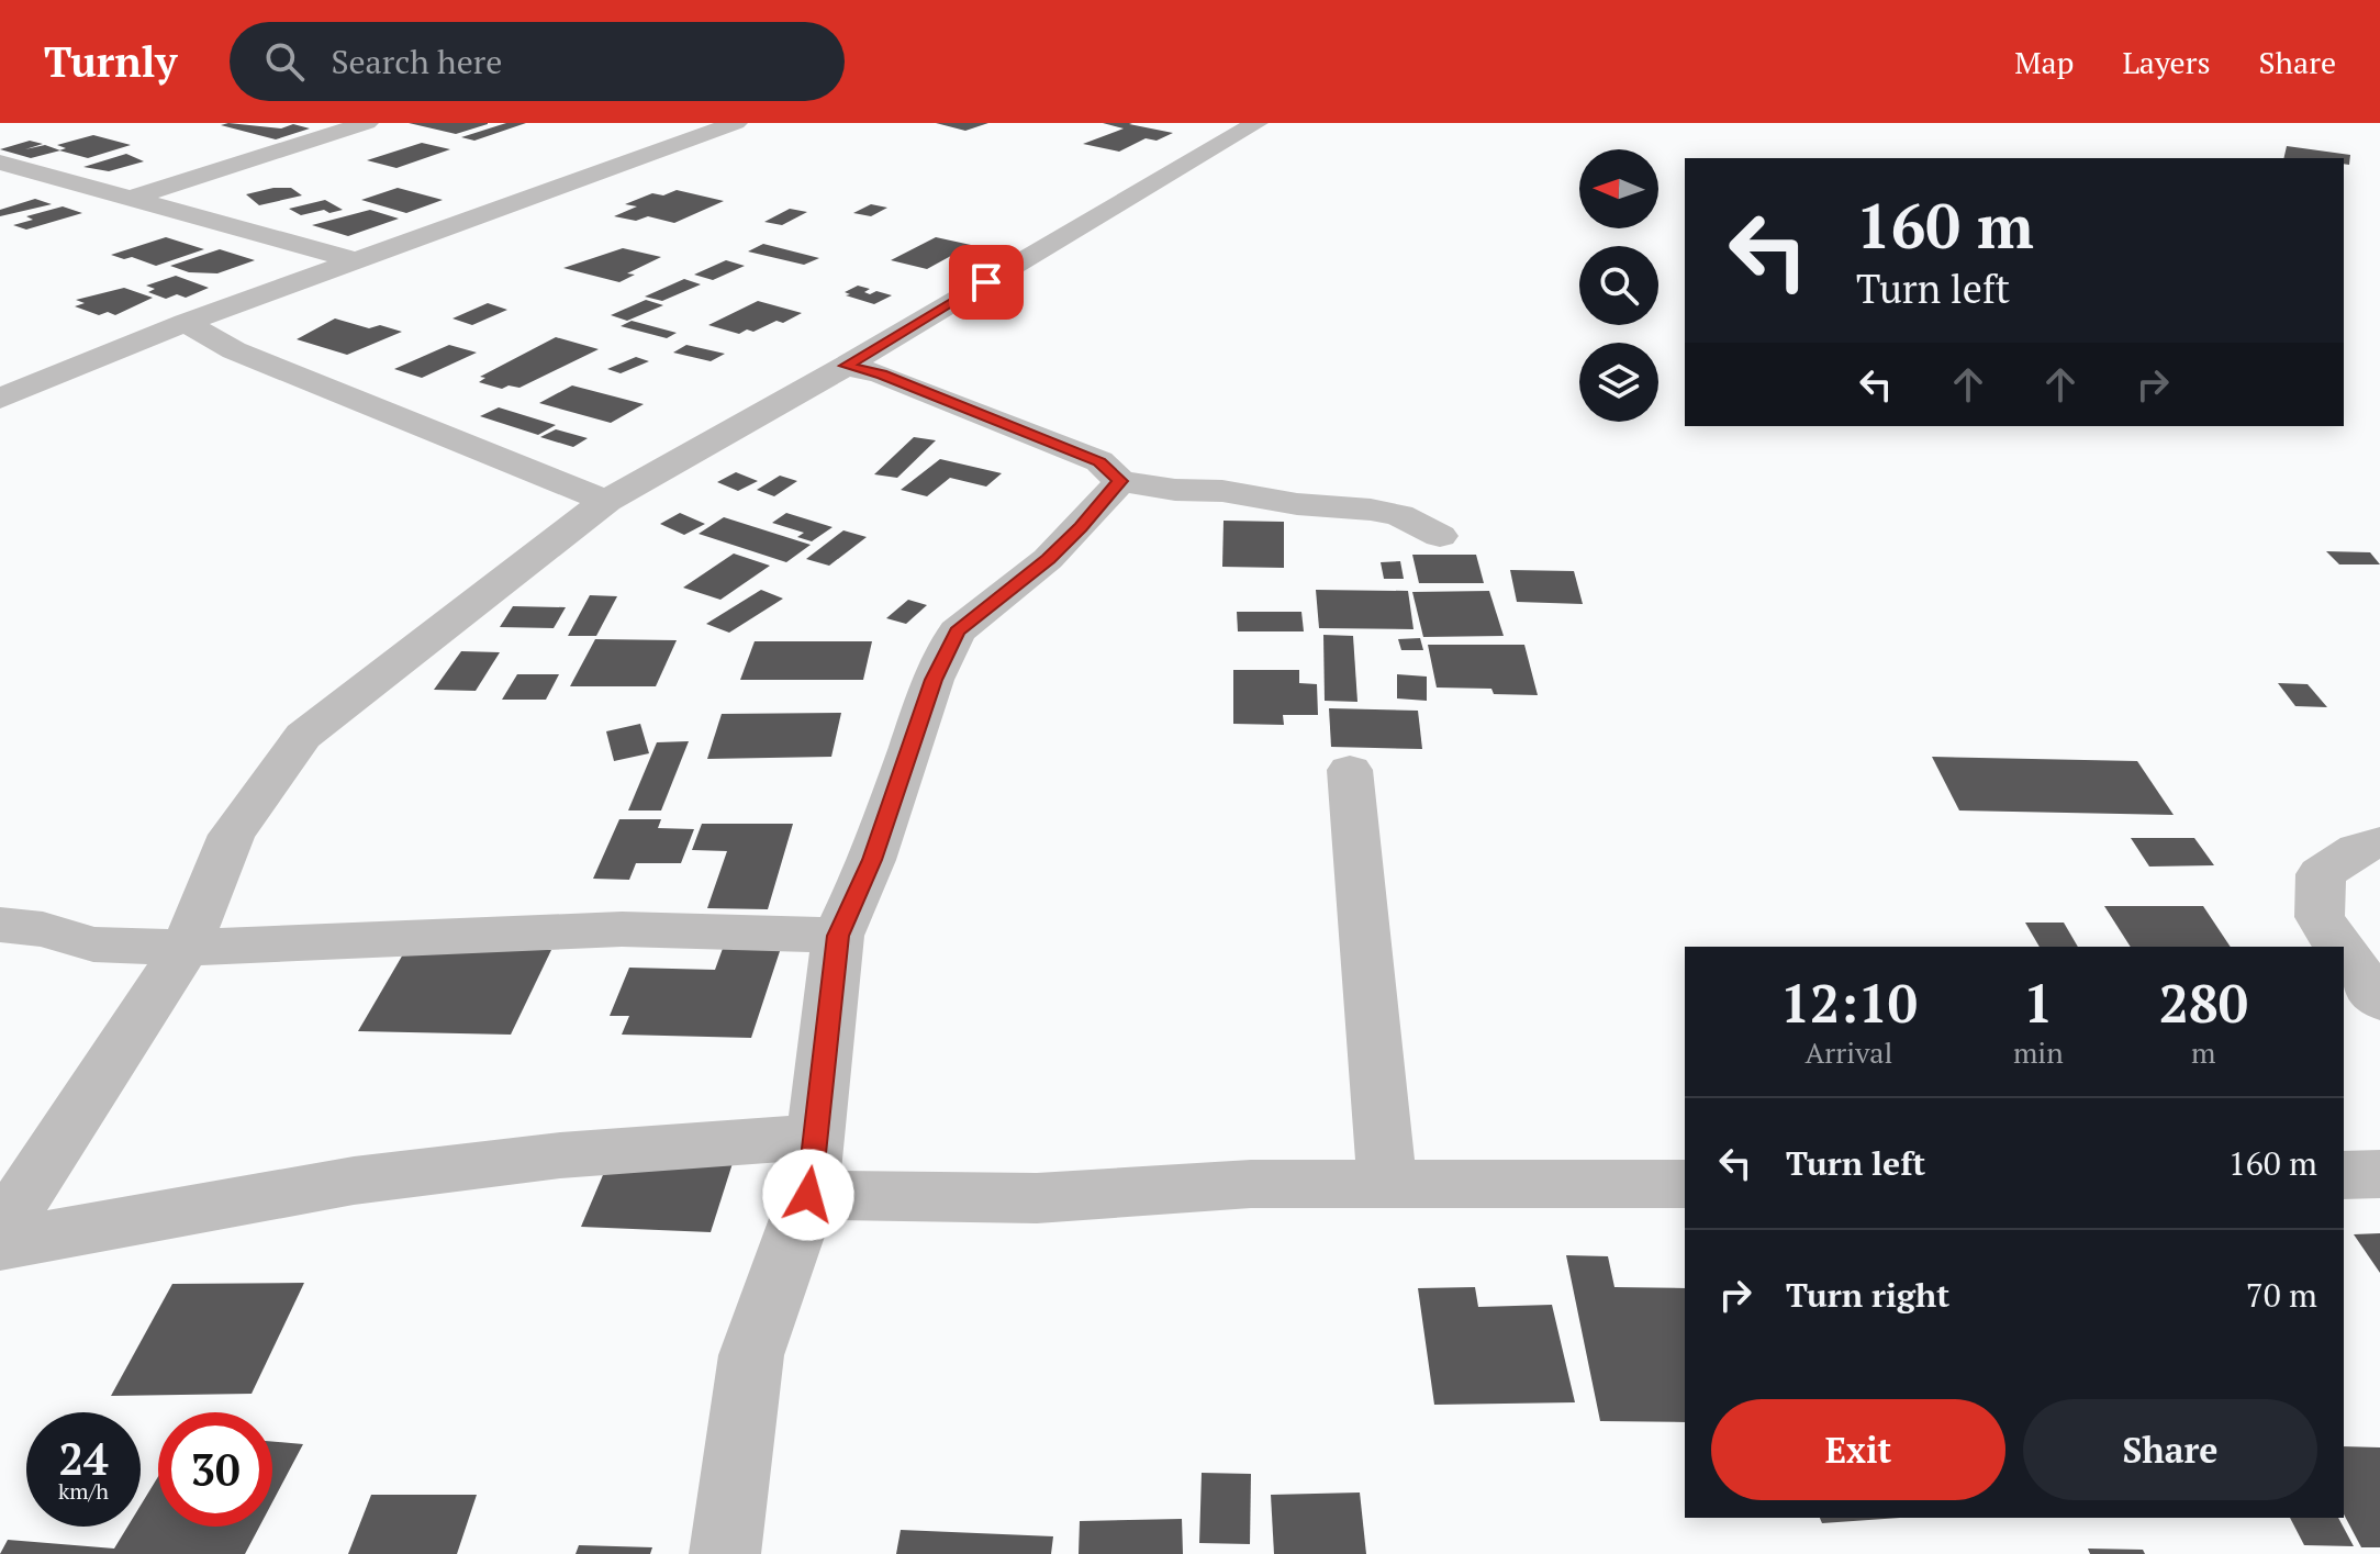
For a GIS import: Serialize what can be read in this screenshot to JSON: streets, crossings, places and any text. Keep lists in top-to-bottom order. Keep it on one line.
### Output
{"north":"left","page":{"header":"Turnly","search":"Search here","nav":["Map","Layers","Share"],"turn":["160 m","Turn left"],"eta":["12:10","Arrival","1","min","280","m"],"list":[{"name":"Turn left","value":"160 m"},{"name":"Turn right","value":"70 m"}],"buttons":["Exit","Share"],"speed":"24 km/h","limit":"30"}}
